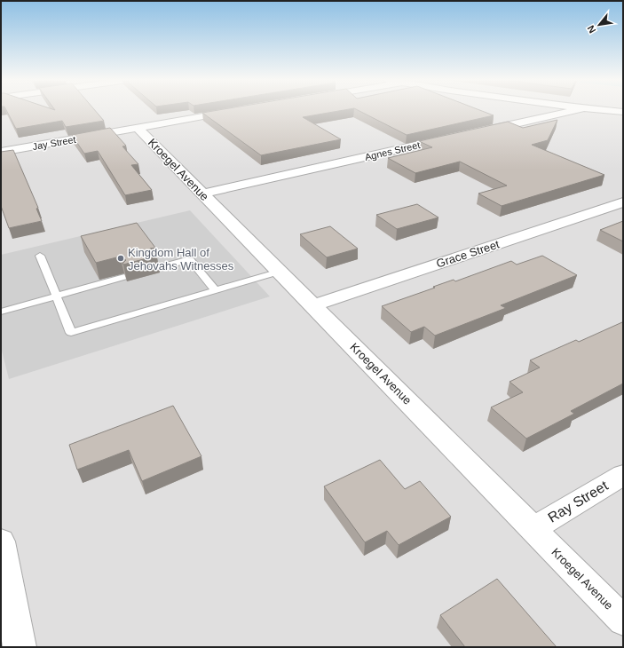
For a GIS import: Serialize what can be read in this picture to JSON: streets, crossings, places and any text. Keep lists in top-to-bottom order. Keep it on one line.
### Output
{"streets":{"street":["Jay Street","Agnes Street","Kroegel Avenue","Grace Street","Ray Street"]},"crossings":[["Jay Street","Kroegel Avenue"],["Agnes Street","Kroegel Avenue"],["Kroegel Avenue","Grace Street"],["Kroegel Avenue","Ray Street"]],"places":["Kingdom Hall of Jehovahs Witnesses"],"north":"bottom left"}
